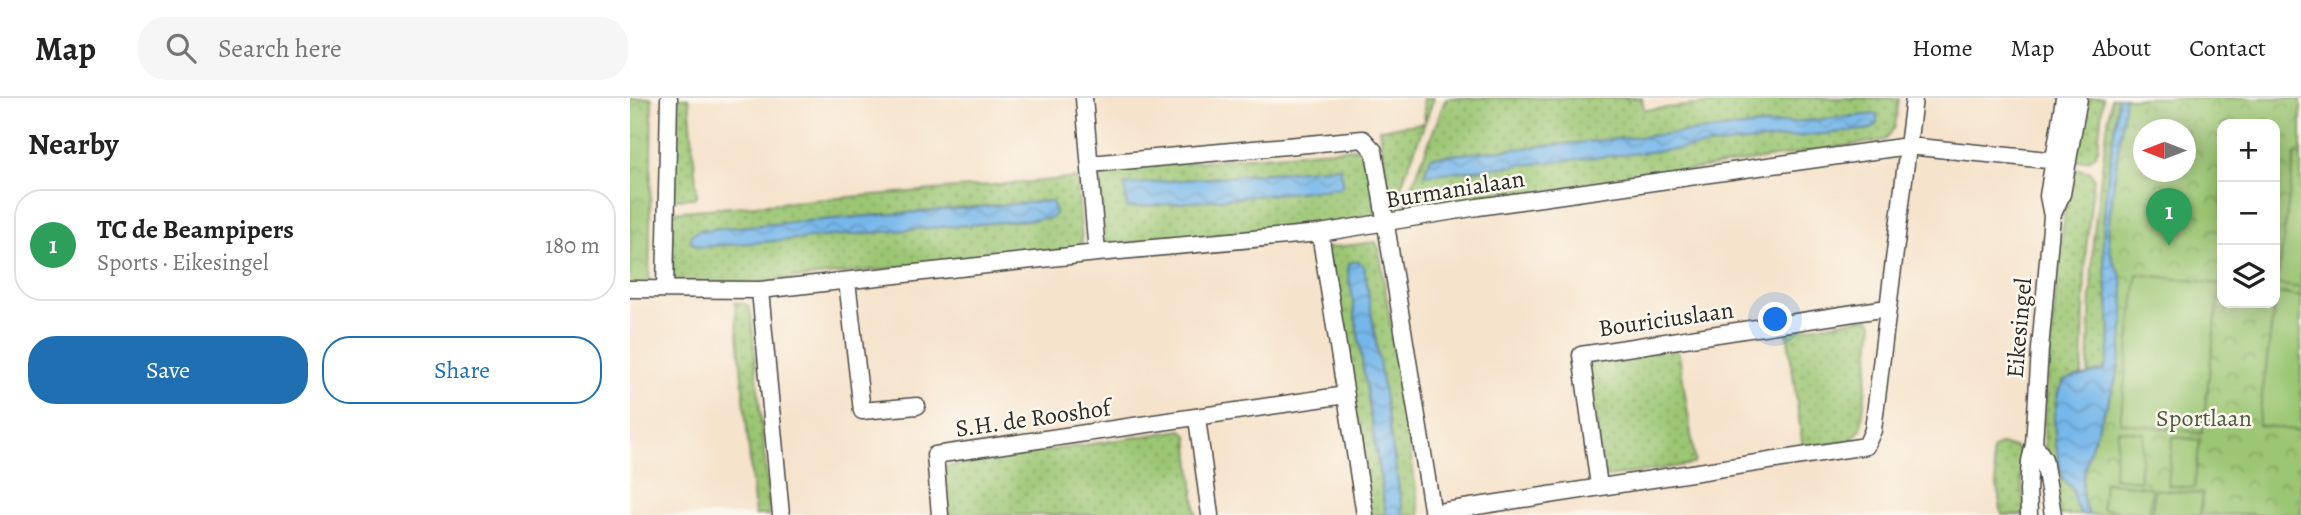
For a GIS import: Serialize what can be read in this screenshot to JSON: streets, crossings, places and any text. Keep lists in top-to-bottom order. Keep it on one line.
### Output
{"streets":{"street":["Burmanialaan","Bouriciuslaan","Eikesingel","S.H. de Rooshof"]},"crossings":[["Burmanialaan","Eikesingel"]],"parks":["Sportlaan"],"north":"left","page":{"header":"Map","search":"Search here","nav":["Home","Map","About","Contact"],"heading":"Nearby","map_buttons":["+","−"],"pins":"1","list":[{"mark":"1","name":"TC de Beampipers","note":"Sports · Eikesingel","value":"180 m"}],"buttons":["Save","Share"]}}
